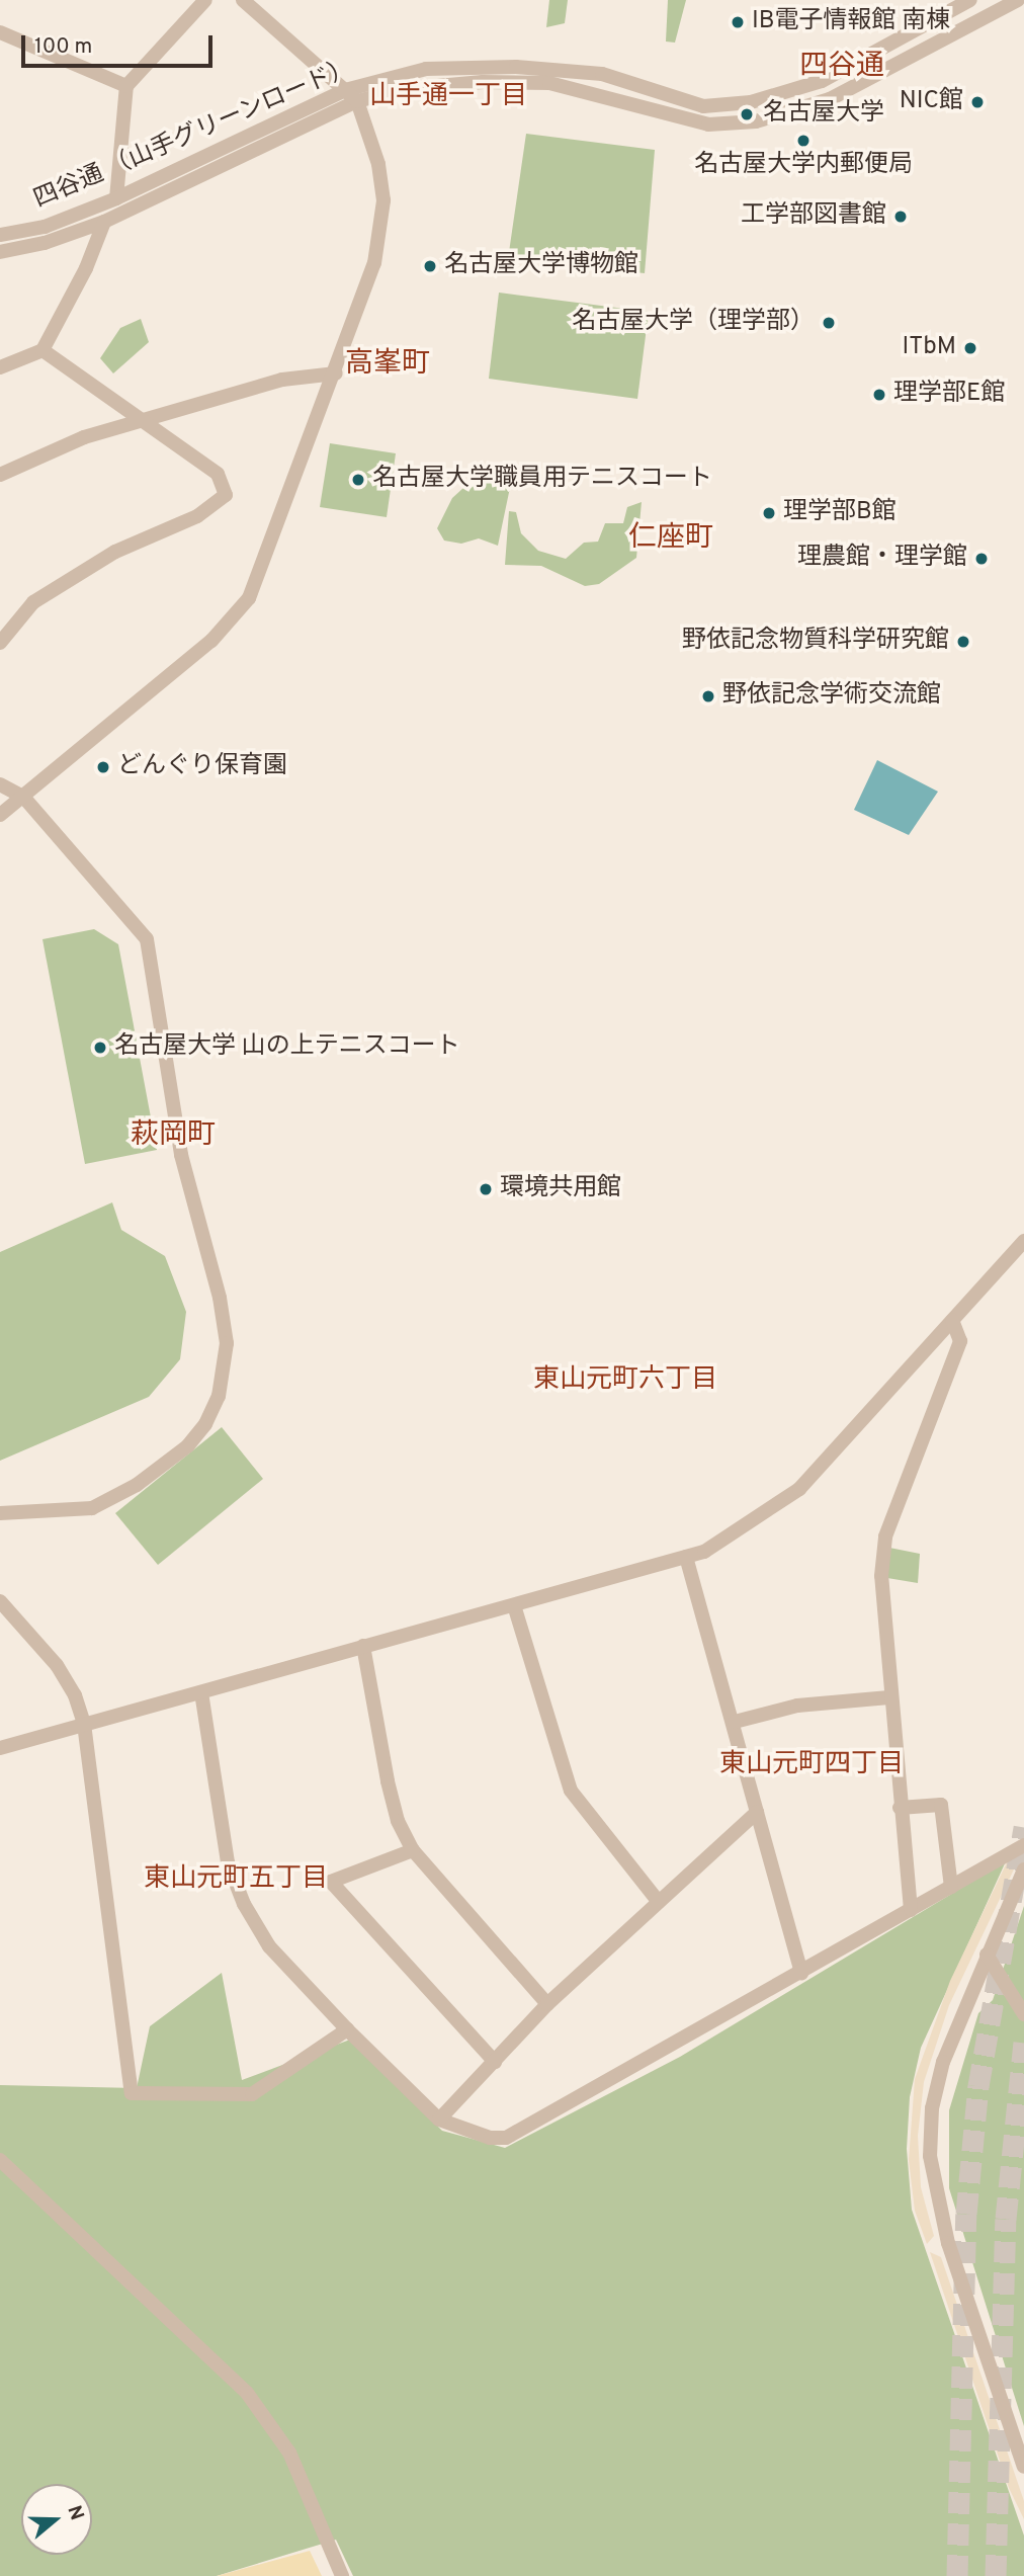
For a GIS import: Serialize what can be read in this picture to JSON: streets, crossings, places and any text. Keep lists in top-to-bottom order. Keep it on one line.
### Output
{"streets":{"street":["四谷通 （山手グリーンロード）"]},"districts":["四谷通","山手通一丁目","高峯町","仁座町","萩岡町","東山元町六丁目","東山元町四丁目","東山元町五丁目"],"places":["IB電子情報館 南棟","NIC館","名古屋大学","名古屋大学内郵便局","工学部図書館","名古屋大学博物館","名古屋大学（理学部）","ITbM","理学部E館","名古屋大学職員用テニスコート","理学部B館","理農館・理学館","野依記念物質科学研究館","野依記念学術交流館","どんぐり保育園","名古屋大学 山の上テニスコート","環境共用館"],"scale_bar":"100 m","north":"right"}
